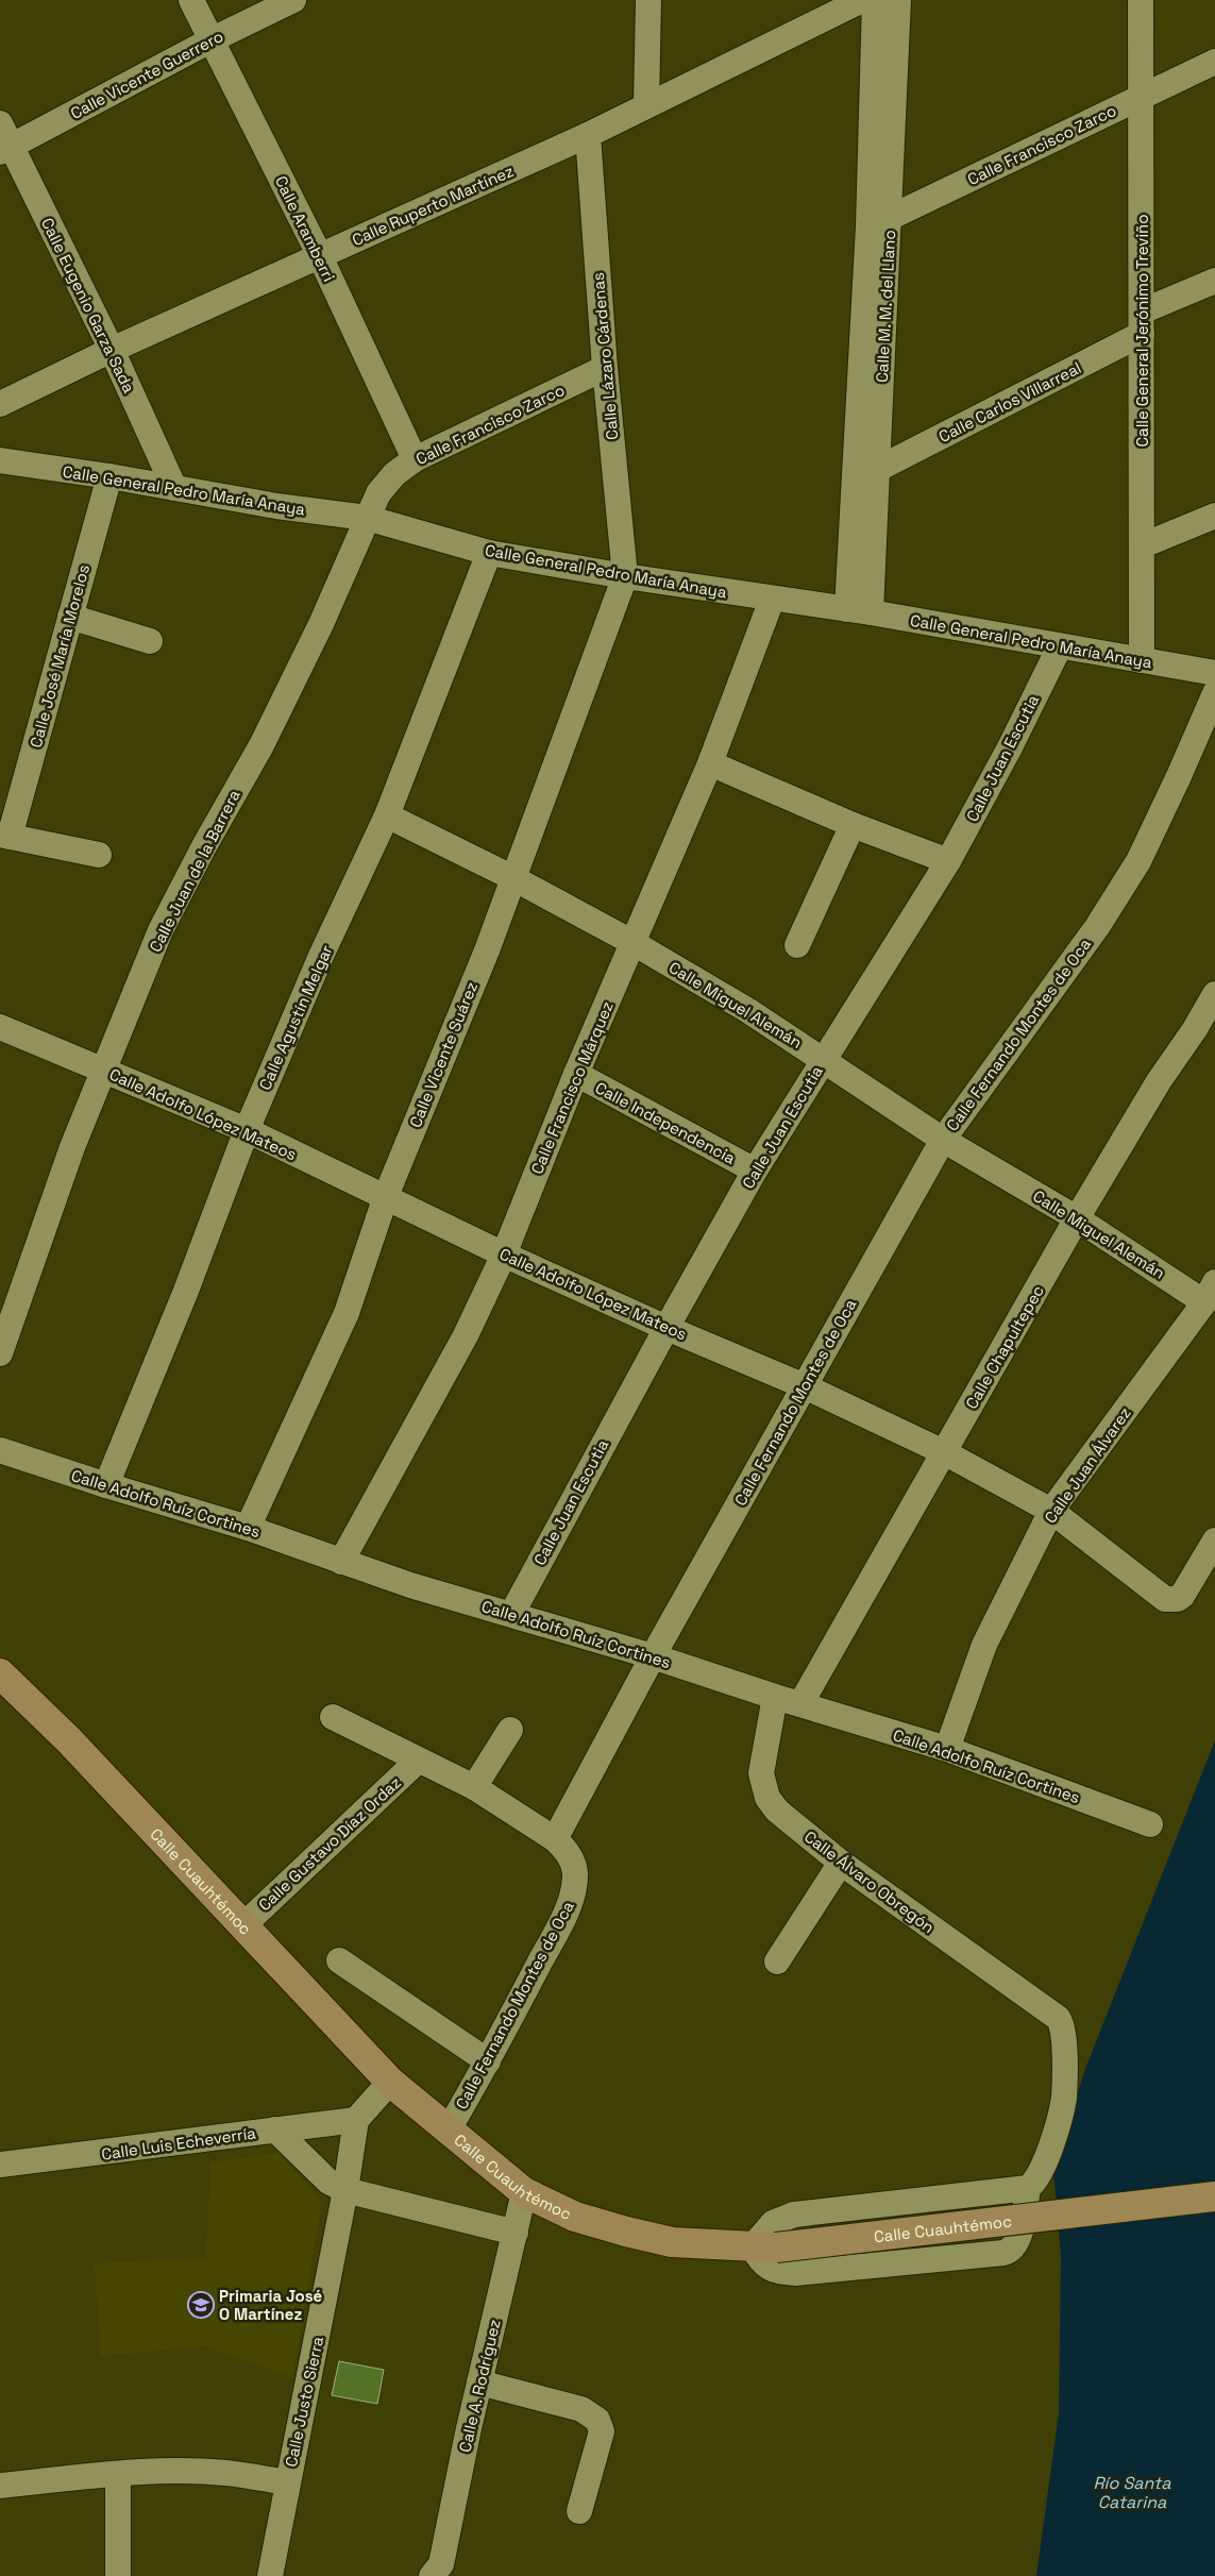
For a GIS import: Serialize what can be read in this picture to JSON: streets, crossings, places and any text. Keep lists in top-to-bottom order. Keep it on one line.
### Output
{"streets":{"street":["Calle Vicente Guerrero","Calle Francisco Zarco","Calle Ruperto Martínez","Calle Aramberri","Calle Eugenio Garza Sada","Calle M. M. del Llano","Calle General Jerónimo Treviño","Calle Lázaro Cárdenas","Calle Carlos Villarreal","Calle General Pedro María Anaya","Calle José María Morelos","Calle Juan Escutia","Calle Juan de la Barrera","Calle Miguel Alemán","Calle Agustín Melgar","Calle Fernando Montes de Oca","Calle Vicente Suárez","Calle Francisco Márquez","Calle Adolfo López Mateos","Calle Independencia","Calle Chapultepec","Calle Juan Álvarez","Calle Adolfo Ruíz Cortines","Calle Gustavo Díaz Ordaz","Calle Álvaro Obregón","Calle Cuauhtémoc","Calle Luis Echeverría","Calle A. Rodríguez","Calle Justo Sierra"]},"crossings":[["Calle Vicente Guerrero","Calle Aramberri"],["Calle Vicente Guerrero","Calle Eugenio Garza Sada"],["Calle Francisco Zarco","Calle Aramberri"],["Calle Francisco Zarco","Calle M. M. del Llano"],["Calle Francisco Zarco","Calle General Jerónimo Treviño"],["Calle Francisco Zarco","Calle Lázaro Cárdenas"],["Calle Francisco Zarco","Calle General Pedro María Anaya"],["Calle Francisco Zarco","Calle Juan de la Barrera"],["Calle Ruperto Martínez","Calle Aramberri"],["Calle Ruperto Martínez","Calle Eugenio Garza Sada"],["Calle Ruperto Martínez","Calle Lázaro Cárdenas"],["Calle Eugenio Garza Sada","Calle General Pedro María Anaya"],["Calle M. M. del Llano","Calle Carlos Villarreal"],["Calle M. M. del Llano","Calle General Pedro María Anaya"],["Calle General Jerónimo Treviño","Calle Carlos Villarreal"],["Calle General Jerónimo Treviño","Calle General Pedro María Anaya"],["Calle Lázaro Cárdenas","Calle General Pedro María Anaya"],["Calle Lázaro Cárdenas","Calle Vicente Suárez"],["Calle General Pedro María Anaya","Calle José María Morelos"],["Calle General Pedro María Anaya","Calle Juan Escutia"],["Calle General Pedro María Anaya","Calle Juan de la Barrera"],["Calle General Pedro María Anaya","Calle Agustín Melgar"],["Calle General Pedro María Anaya","Calle Vicente Suárez"],["Calle General Pedro María Anaya","Calle Francisco Márquez"],["Calle Juan Escutia","Calle Miguel Alemán"],["Calle Juan Escutia","Calle Adolfo López Mateos"],["Calle Juan Escutia","Calle Independencia"],["Calle Juan Escutia","Calle Adolfo Ruíz Cortines"],["Calle Juan de la Barrera","Calle Adolfo López Mateos"],["Calle Miguel Alemán","Calle Agustín Melgar"],["Calle Miguel Alemán","Calle Fernando Montes de Oca"],["Calle Miguel Alemán","Calle Vicente Suárez"],["Calle Miguel Alemán","Calle Francisco Márquez"],["Calle Miguel Alemán","Calle Chapultepec"],["Calle Miguel Alemán","Calle Juan Álvarez"],["Calle Agustín Melgar","Calle Adolfo López Mateos"],["Calle Agustín Melgar","Calle Adolfo Ruíz Cortines"],["Calle Fernando Montes de Oca","Calle Adolfo López Mateos"],["Calle Fernando Montes de Oca","Calle Adolfo Ruíz Cortines"],["Calle Fernando Montes de Oca","Calle Gustavo Díaz Ordaz"],["Calle Fernando Montes de Oca","Calle Cuauhtémoc"],["Calle Vicente Suárez","Calle Adolfo López Mateos"],["Calle Vicente Suárez","Calle Adolfo Ruíz Cortines"],["Calle Francisco Márquez","Calle Adolfo López Mateos"],["Calle Francisco Márquez","Calle Independencia"],["Calle Francisco Márquez","Calle Adolfo Ruíz Cortines"],["Calle Adolfo López Mateos","Calle Chapultepec"],["Calle Adolfo López Mateos","Calle Juan Álvarez"],["Calle Chapultepec","Calle Adolfo Ruíz Cortines"],["Calle Juan Álvarez","Calle Adolfo Ruíz Cortines"],["Calle Adolfo Ruíz Cortines","Calle Álvaro Obregón"],["Calle Gustavo Díaz Ordaz","Calle Cuauhtémoc"],["Calle Cuauhtémoc","Calle A. Rodríguez"],["Calle Luis Echeverría","Calle Justo Sierra"]],"water":["Río Santa Catarina"],"places":{"school or university":["Primaria José O Martínez"]}}
